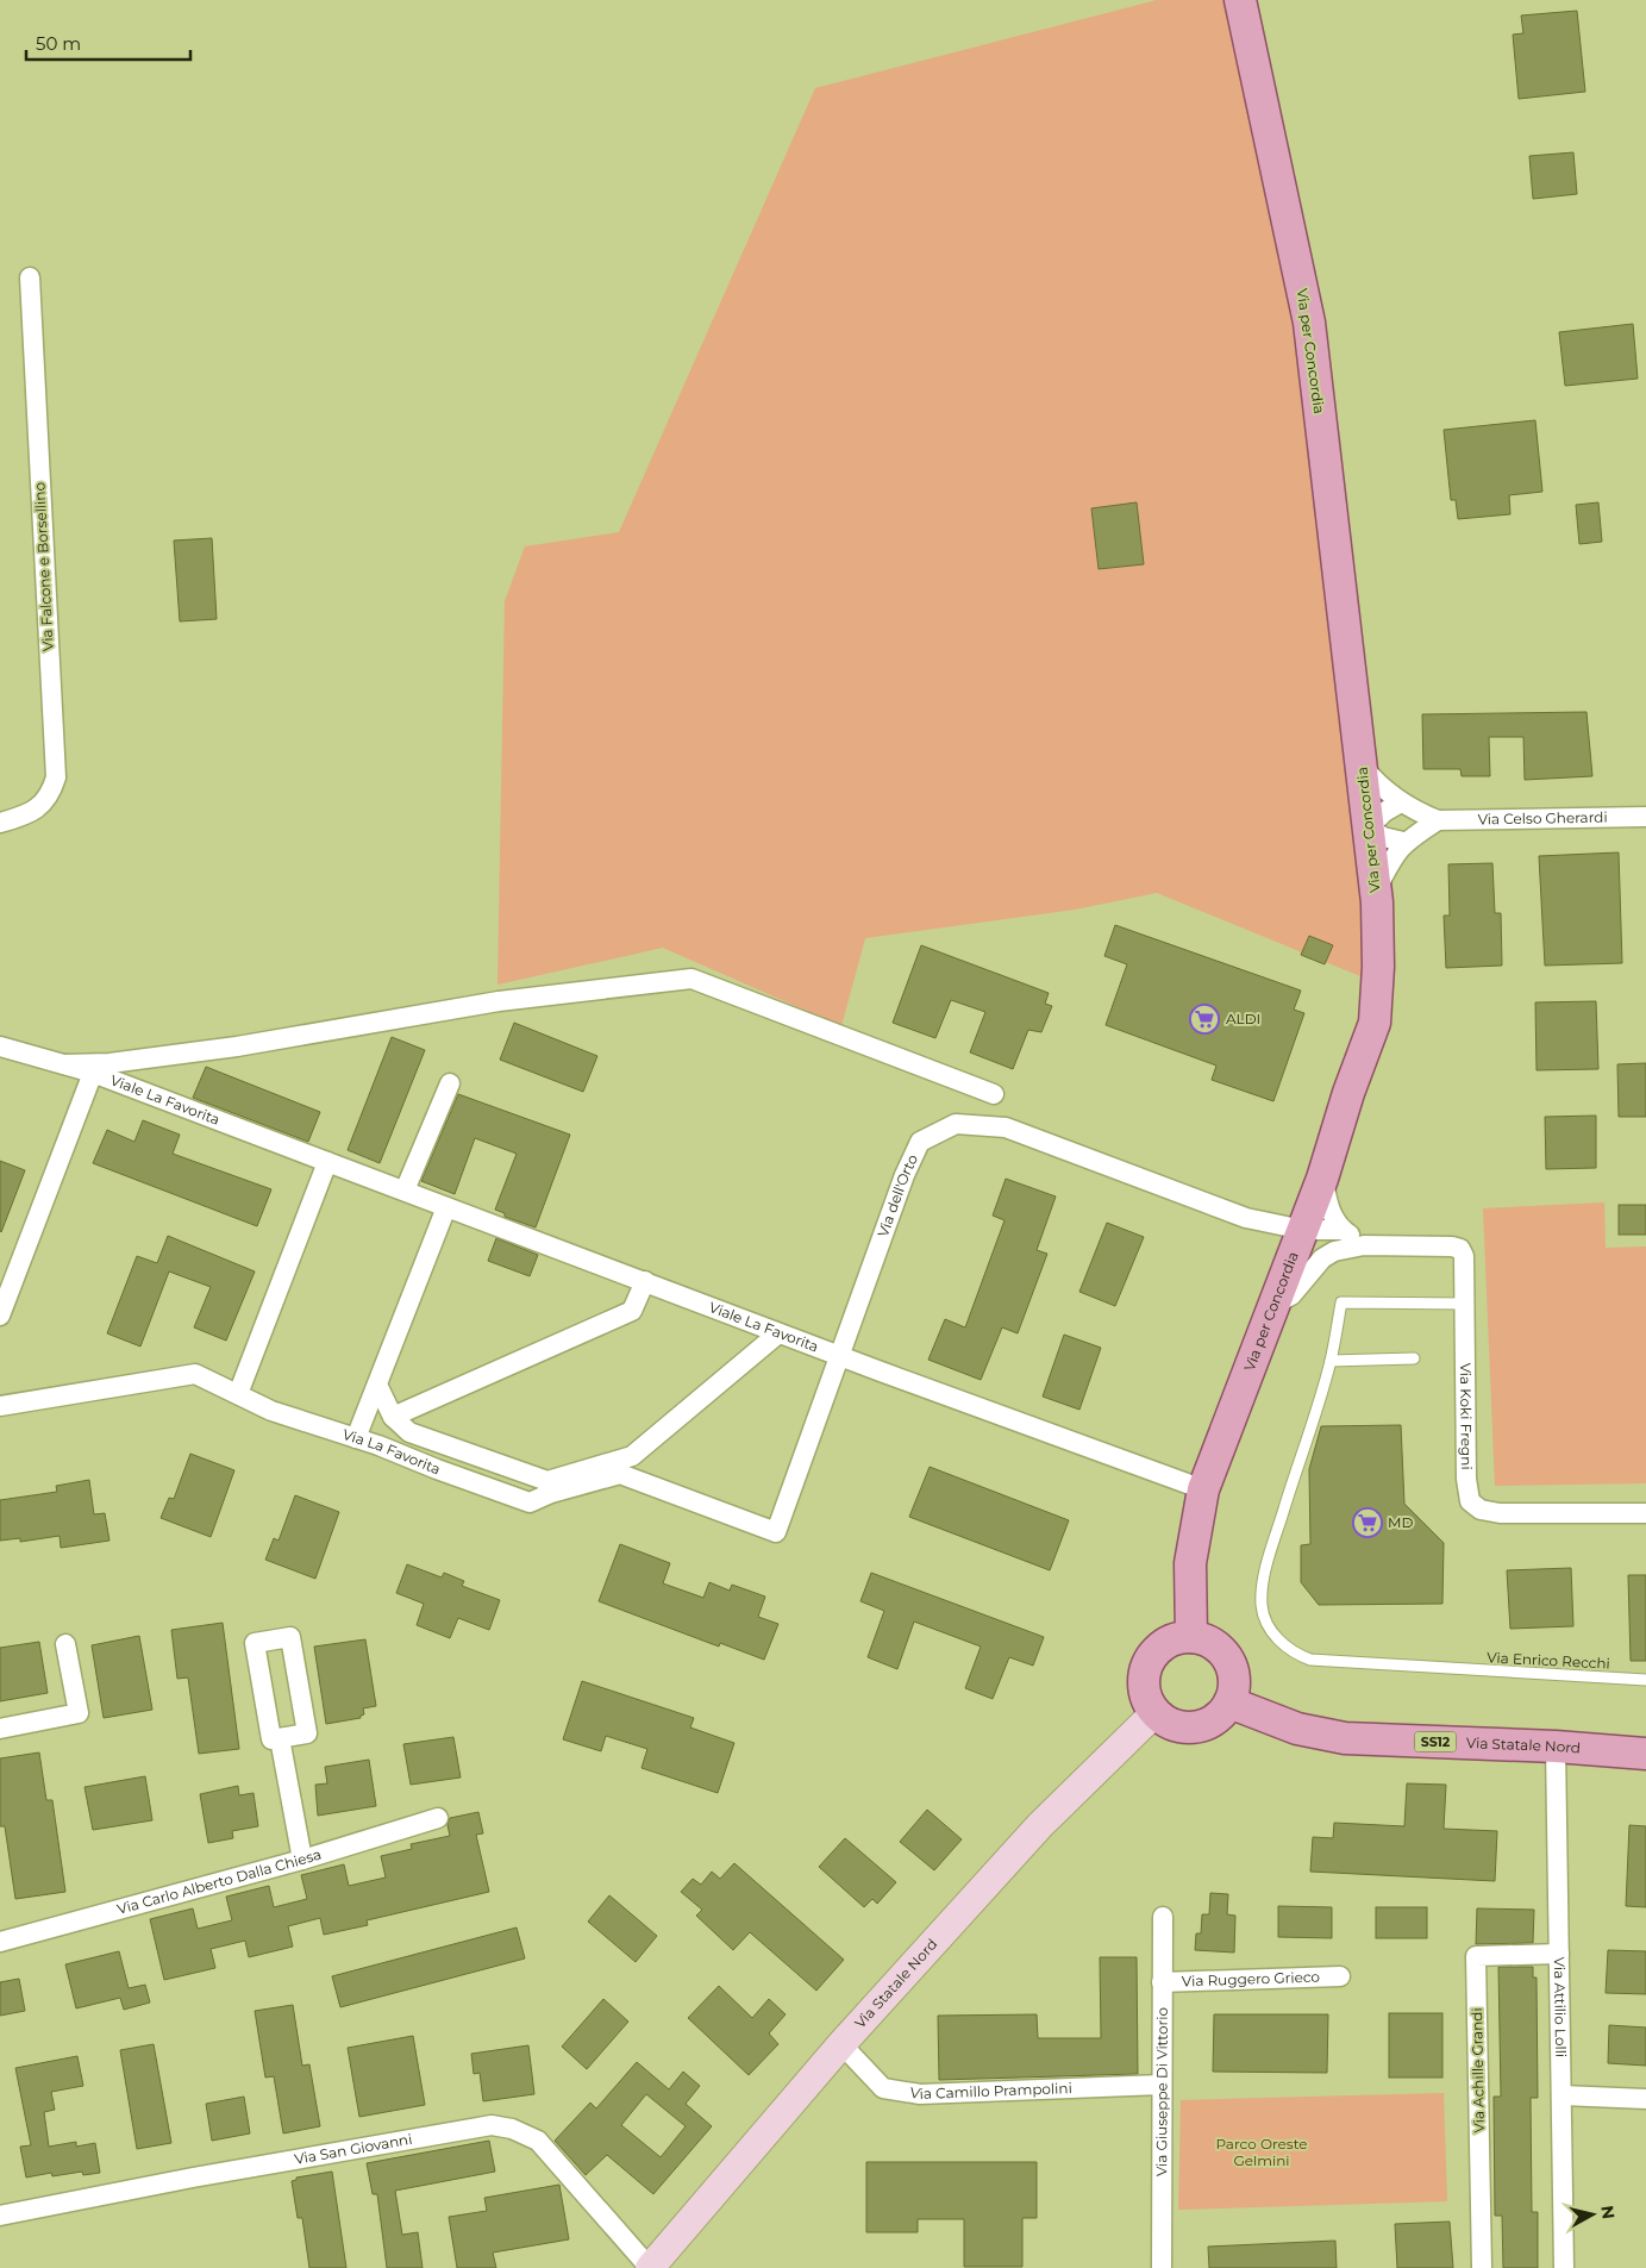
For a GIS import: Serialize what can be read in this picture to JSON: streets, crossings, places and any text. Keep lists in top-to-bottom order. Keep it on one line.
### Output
{"streets":{"main road":["Via per Concordia","SS12","Via Statale Nord"],"street":["Via Falcone e Borsellino","Via Celso Gherardi","Viale La Favorita","Via dell'Orto","Via Koki Fregni","Via La Favorita","Via Carlo Alberto Dalla Chiesa","Via Ruggero Grieco","Via Attilio Lolli","Via Achille Grandi","Via Camillo Prampolini","Via Giuseppe Di Vittorio","Via San Giovanni"],"lane":["Via Enrico Recchi"]},"crossings":[["Via per Concordia","Via Celso Gherardi"],["Via per Concordia","Viale La Favorita"],["Via per Concordia","Via dell'Orto"],["Via per Concordia","Via Koki Fregni"],["Via per Concordia","Via Statale Nord"],["Viale La Favorita","Via dell'Orto"],["Via dell'Orto","Via La Favorita"],["Via Koki Fregni","Via Enrico Recchi"],["Via Statale Nord","Via Attilio Lolli"],["Via Statale Nord","Via Camillo Prampolini"],["Via Statale Nord","Via San Giovanni"],["Via Ruggero Grieco","Via Giuseppe Di Vittorio"],["Via Attilio Lolli","Via Achille Grandi"],["Via Camillo Prampolini","Via Giuseppe Di Vittorio"]],"parks":["Parco Oreste Gelmini"],"places":{"supermarket":["ALDI","MD"]},"scale_bar":"50 m","north":"right"}
